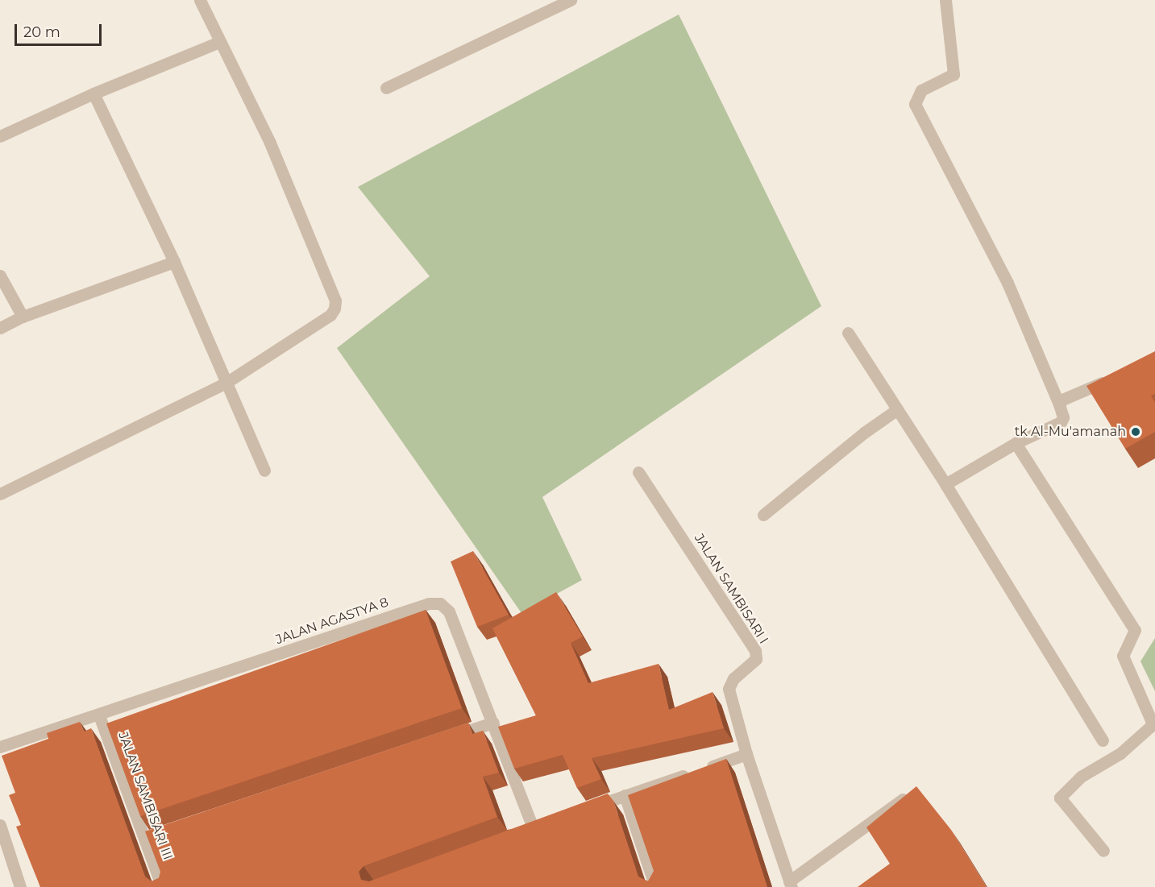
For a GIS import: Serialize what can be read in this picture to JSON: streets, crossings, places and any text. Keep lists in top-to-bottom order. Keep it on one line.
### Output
{"streets":{"street":["JALAN SAMBISARI I","JALAN AGASTYA 8","JALAN SAMBISARI III"]},"crossings":[["JALAN AGASTYA 8","JALAN SAMBISARI III"]],"places":["tk Al-Mu'amanah"],"scale_bar":"20 m"}
